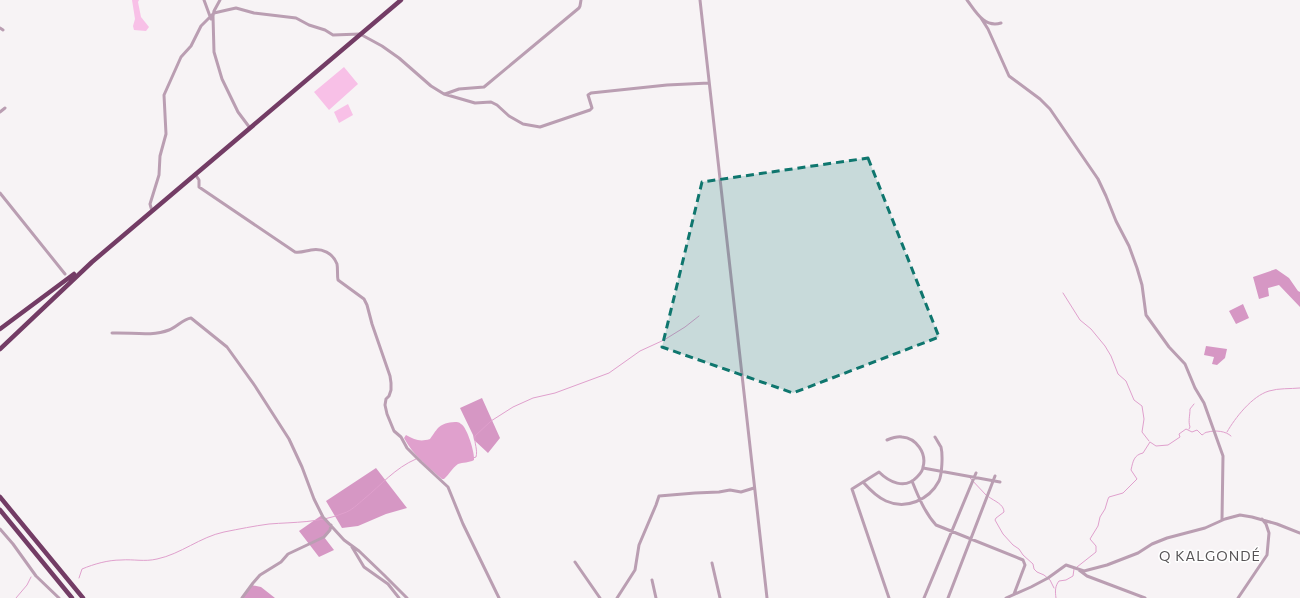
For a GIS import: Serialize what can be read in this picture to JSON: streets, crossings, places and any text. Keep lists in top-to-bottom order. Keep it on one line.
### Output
{"districts":["Q KALGONDÉ"]}
